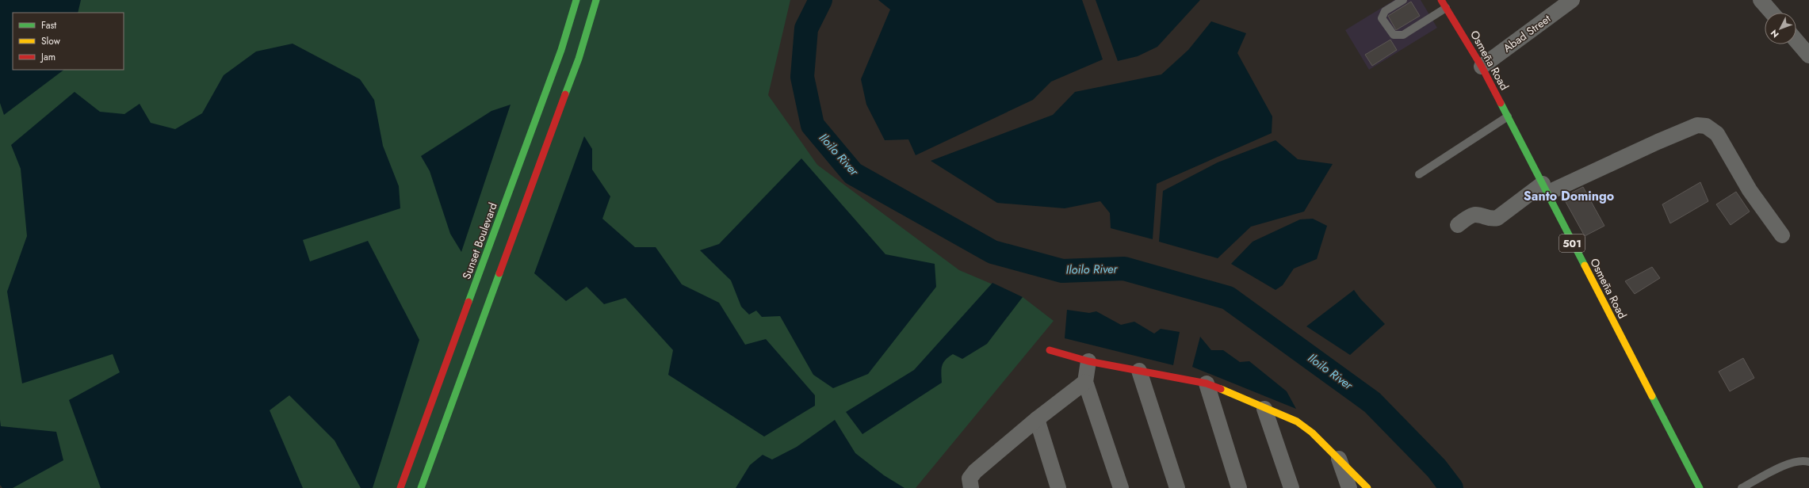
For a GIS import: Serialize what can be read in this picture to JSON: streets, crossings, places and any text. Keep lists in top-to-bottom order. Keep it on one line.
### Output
{"streets":{"main road":["Osmeña Road","Sunset Boulevard","501"],"street":["Abad Street"]},"crossings":[["Abad Street","Osmeña Road"]],"districts":["Santo Domingo"],"water":["Iloilo River"],"legend":["Fast","Slow","Jam"],"north":"bottom left"}
